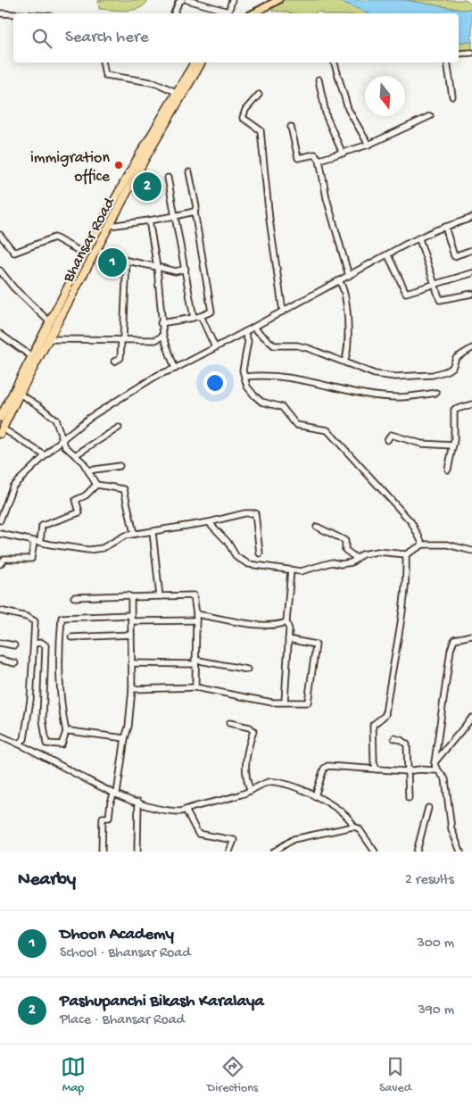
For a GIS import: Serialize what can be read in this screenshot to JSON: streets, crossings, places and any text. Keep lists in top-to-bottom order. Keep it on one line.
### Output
{"streets":{"highway":["Bhansar Road"]},"places":["immigration office"],"north":"bottom","page":{"search":"Search here","pins":["2","1"],"heading":["Nearby","2 results"],"list":[{"mark":"1","name":"Dhoon Academy","note":"School · Bhansar Road","value":"300 m"},{"mark":"2","name":"Pashupanchi Bikash Karalaya","note":"Place · Bhansar Road","value":"390 m"}],"nav":["Map","Directions","Saved"]}}
